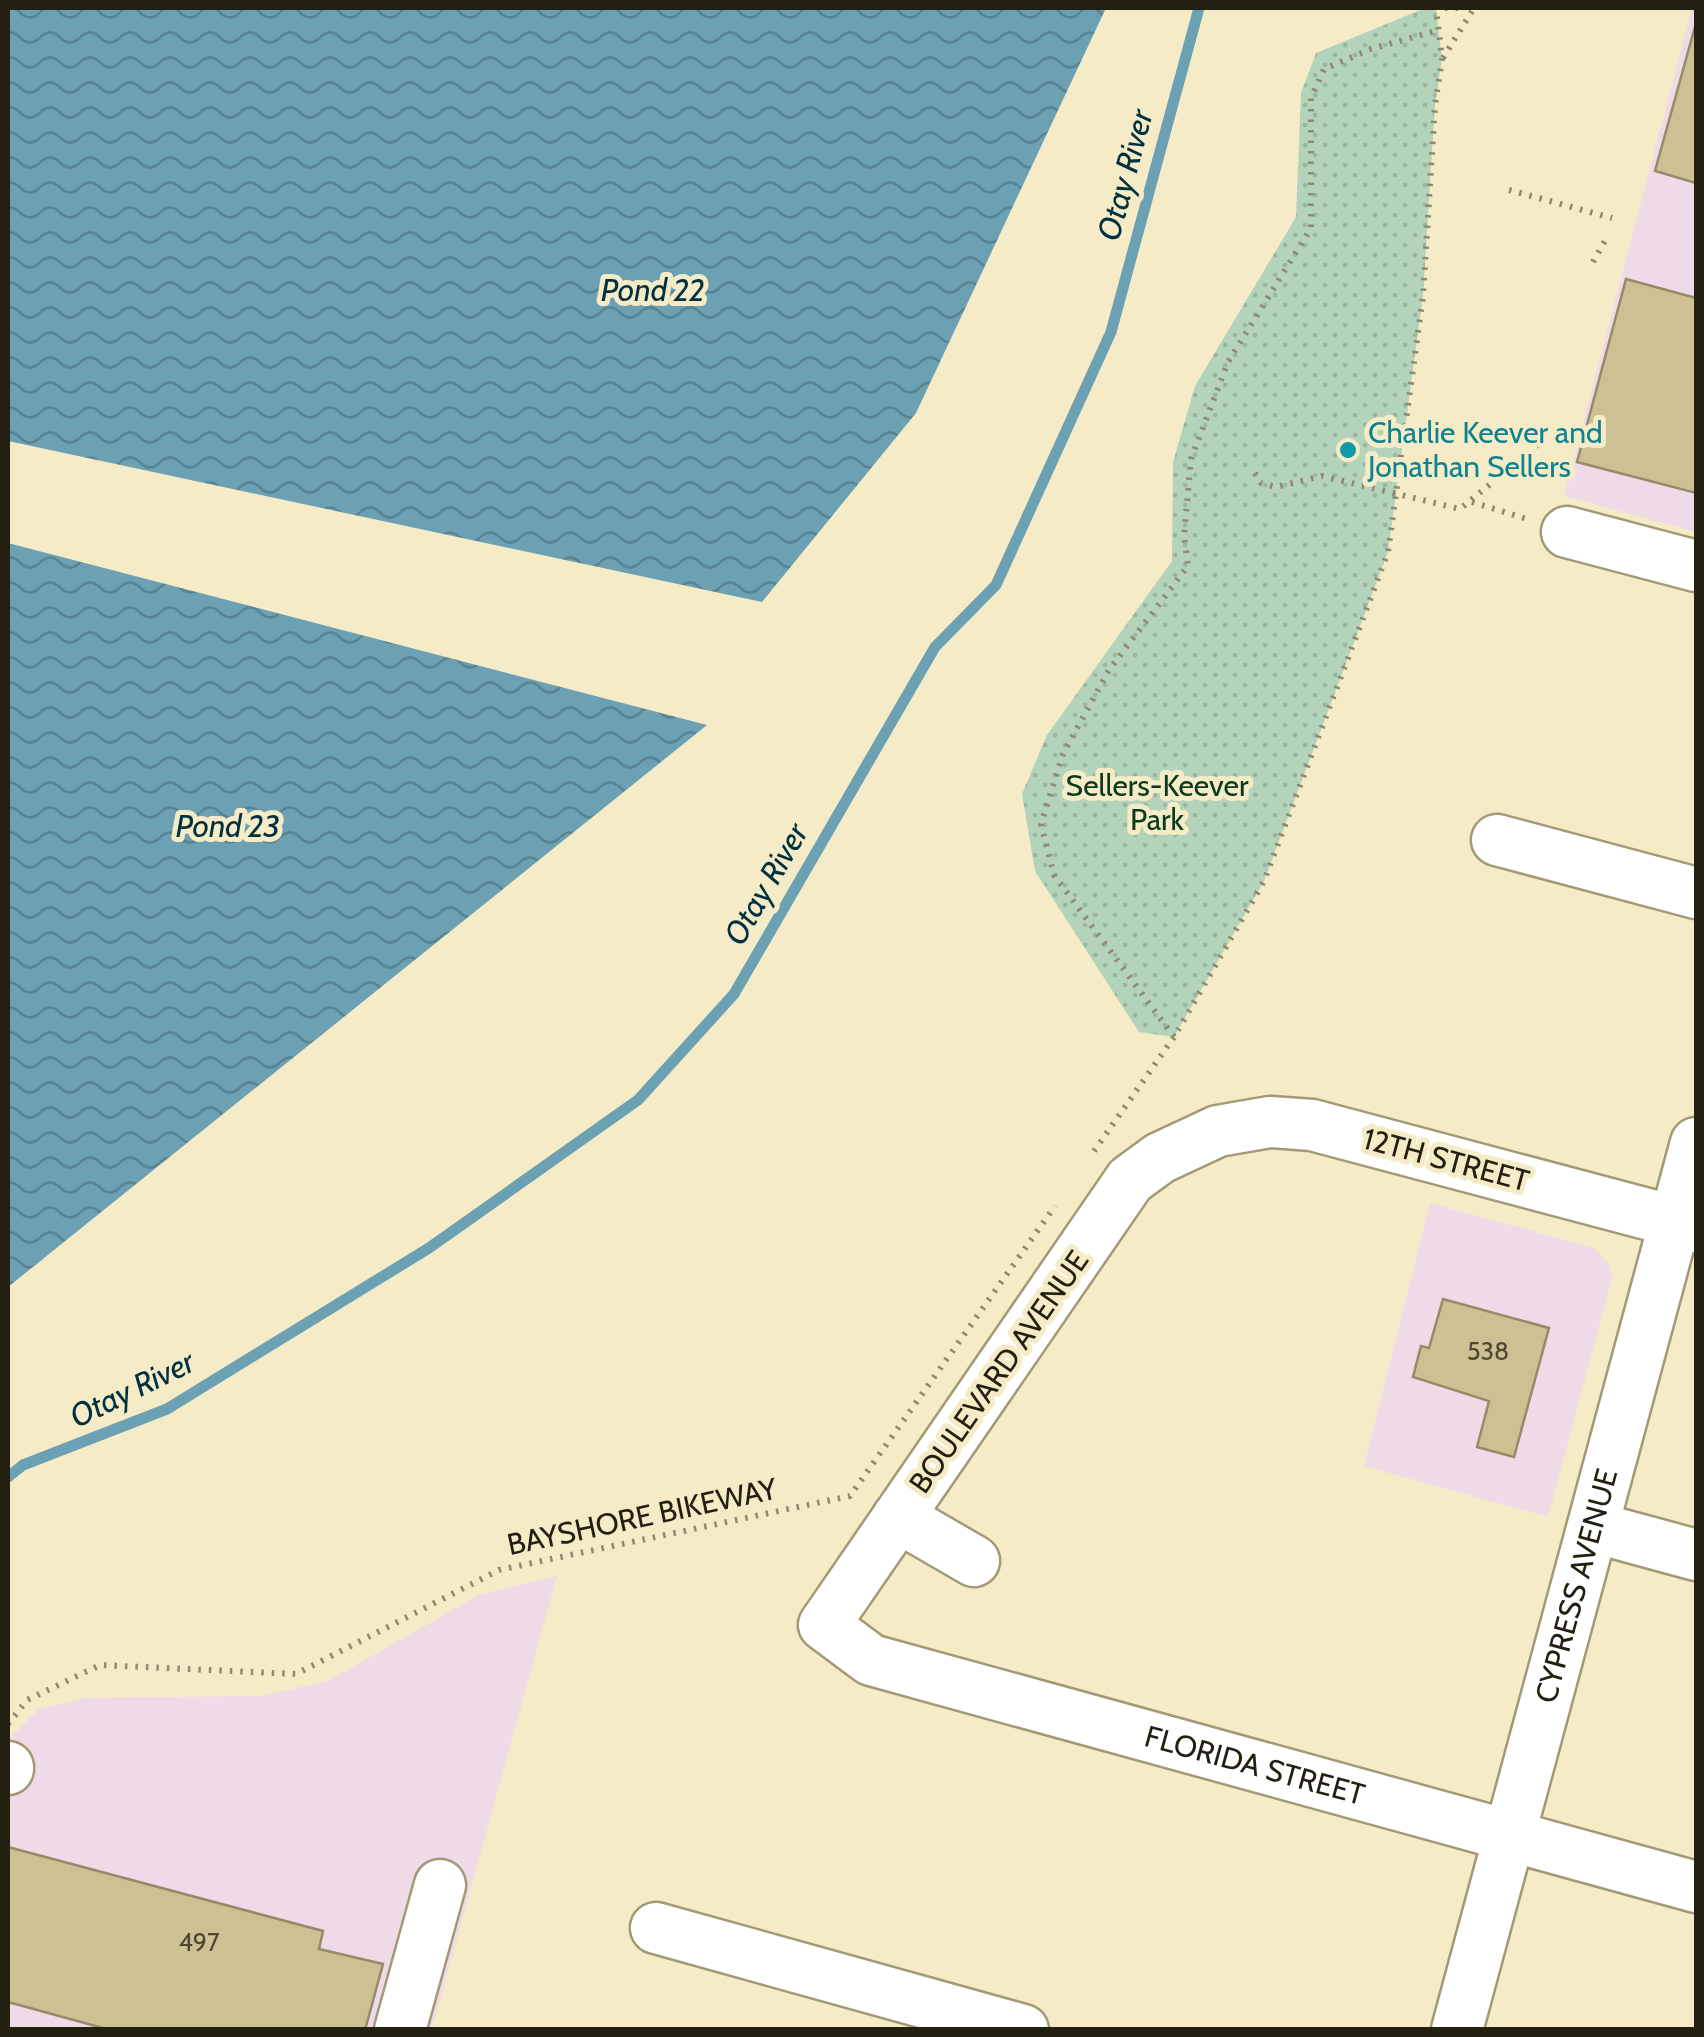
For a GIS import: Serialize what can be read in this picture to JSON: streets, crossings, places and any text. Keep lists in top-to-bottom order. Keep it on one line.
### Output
{"streets":{"street":["12TH STREET","BOULEVARD AVENUE","CYPRESS AVENUE","FLORIDA STREET"],"path":["BAYSHORE BIKEWAY"]},"crossings":[["12TH STREET","BOULEVARD AVENUE"],["12TH STREET","CYPRESS AVENUE"],["BOULEVARD AVENUE","FLORIDA STREET"],["CYPRESS AVENUE","FLORIDA STREET"]],"water":["Otay River","Pond 22","Pond 23"],"parks":["Sellers-Keever Park"],"places":["Charlie Keever and Jonathan Sellers"],"house_numbers":["538","497"]}
